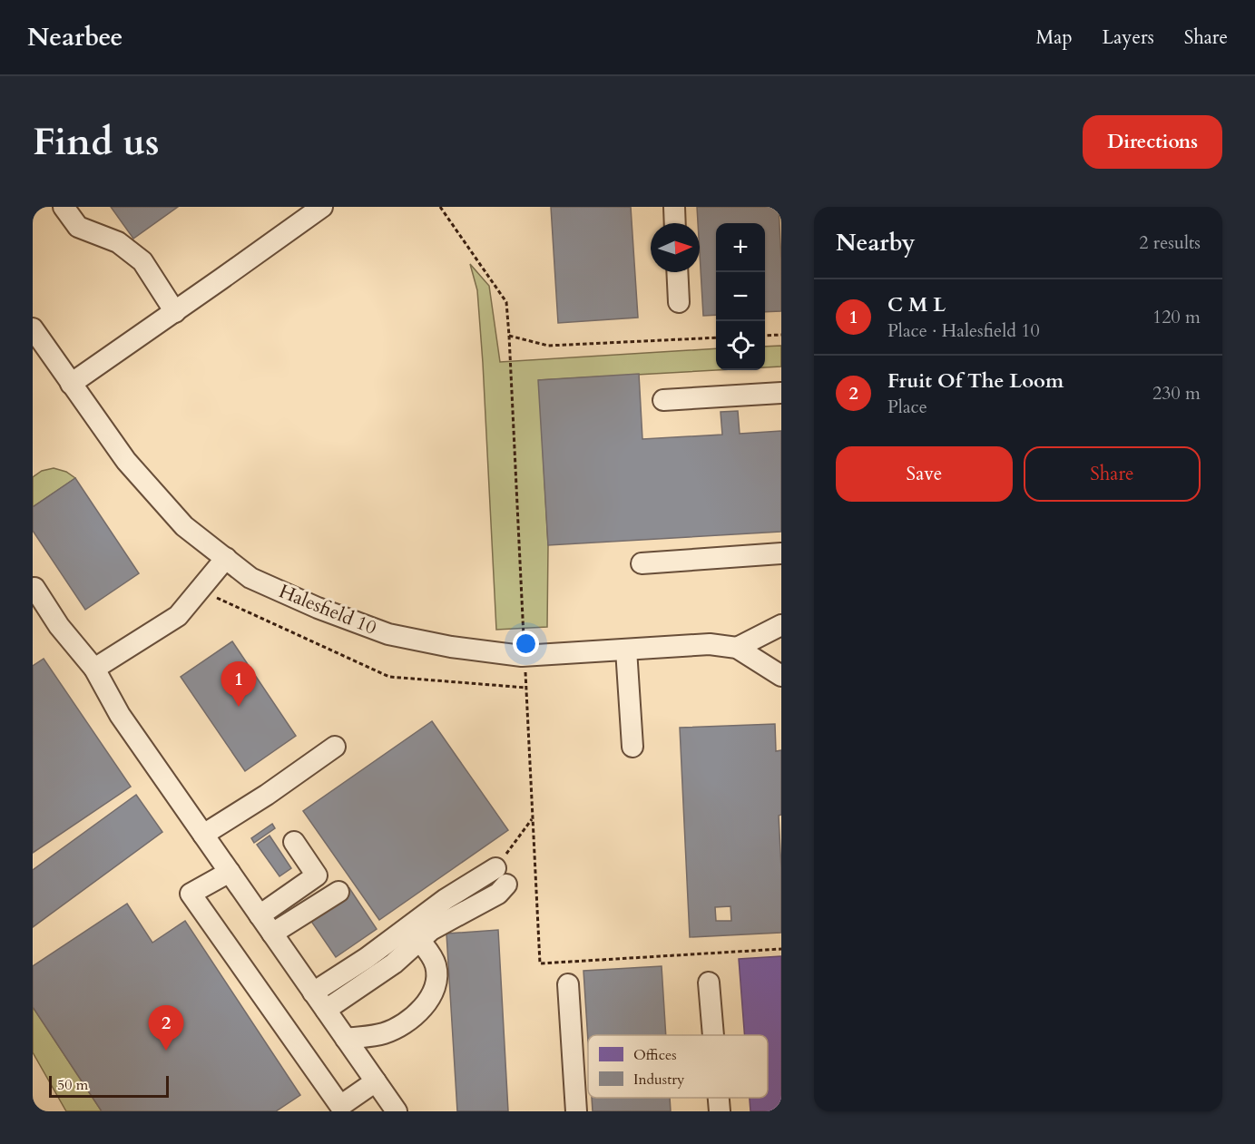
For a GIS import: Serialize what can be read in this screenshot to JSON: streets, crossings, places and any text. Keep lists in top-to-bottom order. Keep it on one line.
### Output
{"streets":{"street":["Halesfield 10"]},"legend":["Offices","Industry"],"scale_bar":"50 m","north":"right","page":{"header":"Nearbee","nav":["Map","Layers","Share"],"buttons":["Directions",["Save","Share"]],"title":"Find us","heading":["Nearby","2 results"],"map_buttons":["+","−"],"list":[{"mark":"1","name":"C M L","note":"Place · Halesfield 10","value":"120 m"},{"mark":"2","name":"Fruit Of The Loom","note":"Place","value":"230 m"}],"pins":["1","2"],"scale":"50 m"}}
